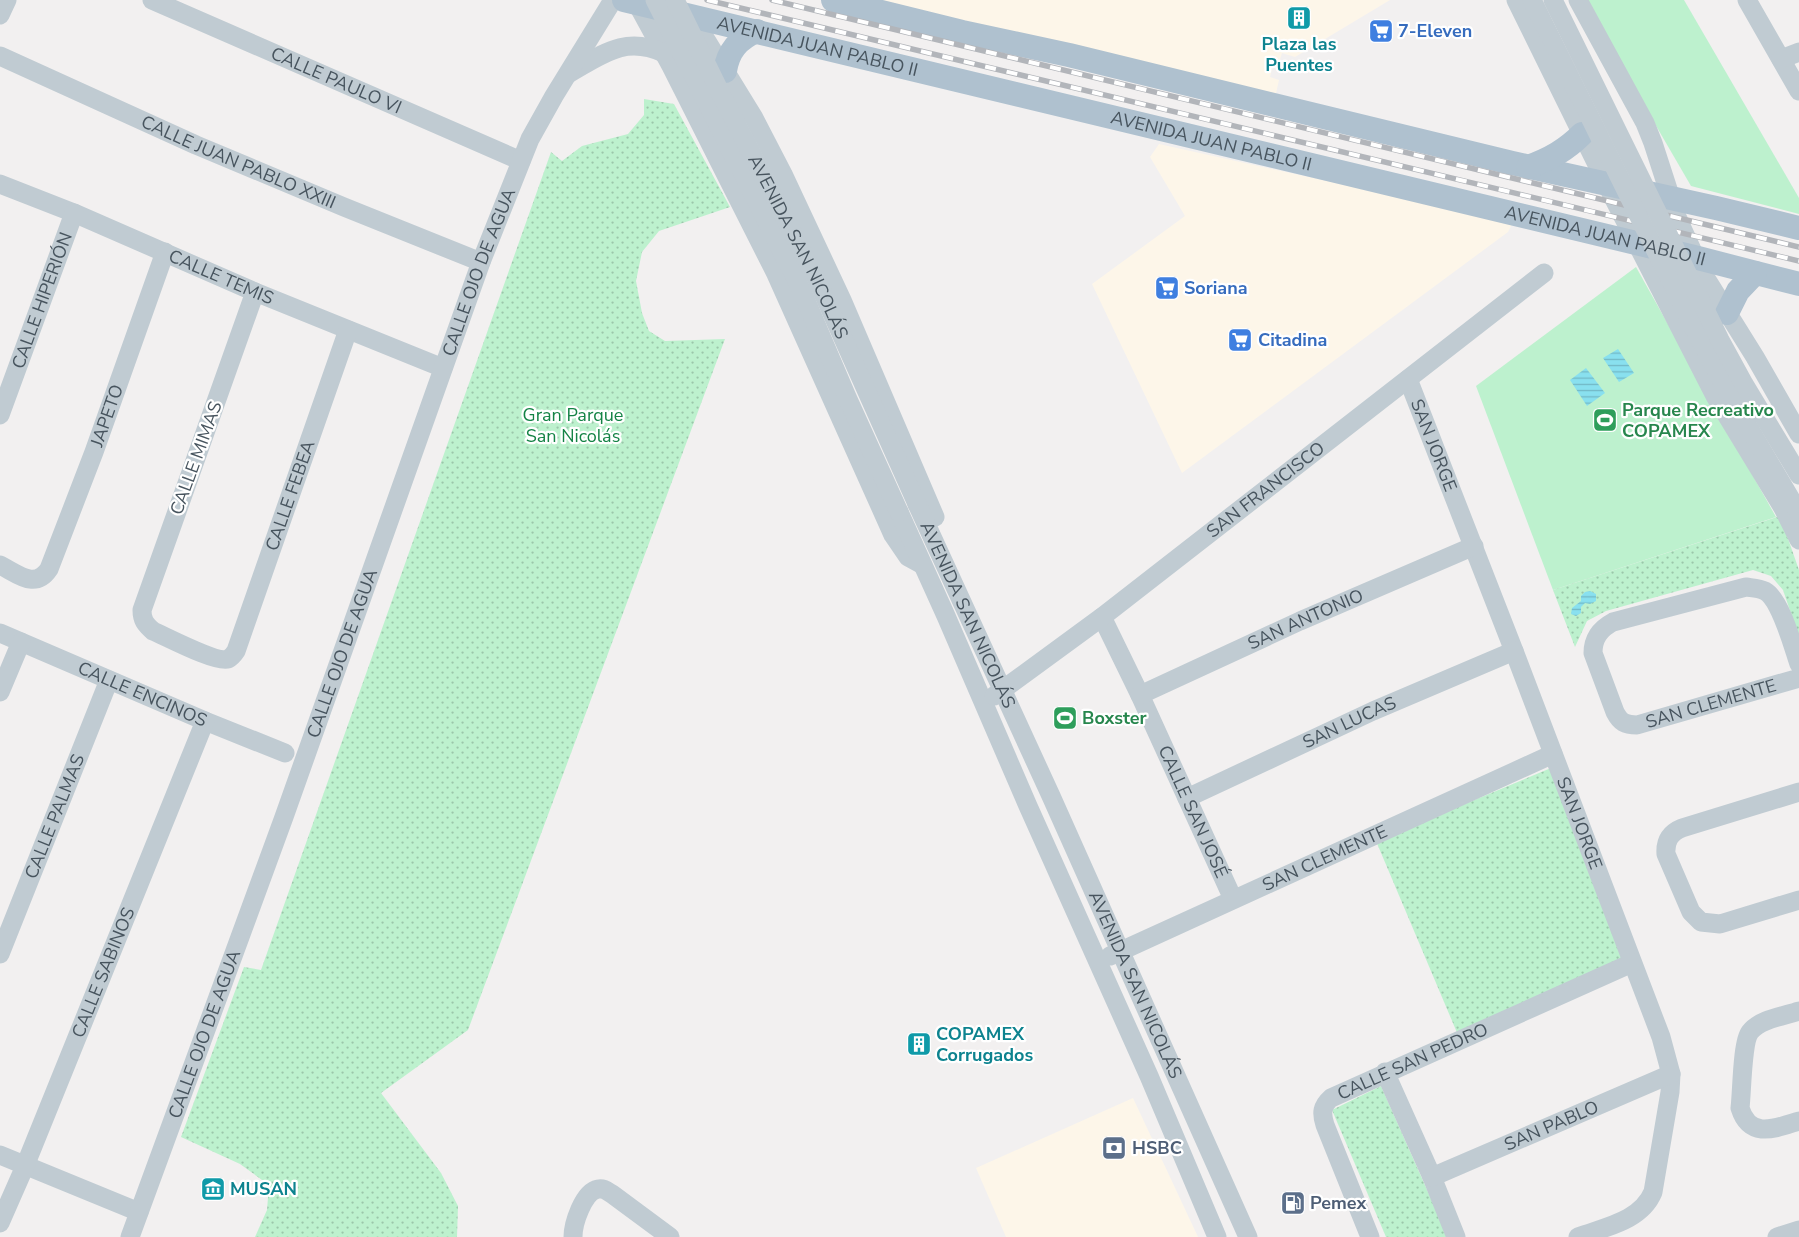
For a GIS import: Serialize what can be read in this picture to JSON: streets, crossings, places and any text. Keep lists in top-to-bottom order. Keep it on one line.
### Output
{"streets":{"main road":["AVENIDA JUAN PABLO II"],"street":["CALLE PAULO VI","CALLE JUAN PABLO XXIII","AVENIDA SAN NICOLÁS","CALLE OJO DE AGUA","CALLE TEMIS","CALLE HIPERIÓN","JAPETO","SAN JORGE","CALLE MIMAS","SAN FRANCISCO","CALLE FEBEA","SAN ANTONIO","CALLE ENCINOS","SAN CLEMENTE","SAN LUCAS","CALLE SAN JOSÉ","CALLE PALMAS","CALLE SABINOS","CALLE SAN PEDRO","SAN PABLO"]},"crossings":[["AVENIDA JUAN PABLO II","AVENIDA SAN NICOLÁS"],["CALLE PAULO VI","CALLE OJO DE AGUA"],["CALLE JUAN PABLO XXIII","CALLE OJO DE AGUA"],["AVENIDA SAN NICOLÁS","SAN FRANCISCO"],["AVENIDA SAN NICOLÁS","SAN CLEMENTE"],["CALLE OJO DE AGUA","CALLE TEMIS"],["CALLE TEMIS","CALLE HIPERIÓN"],["CALLE TEMIS","JAPETO"],["CALLE TEMIS","CALLE MIMAS"],["CALLE TEMIS","CALLE FEBEA"],["SAN JORGE","SAN FRANCISCO"],["SAN JORGE","SAN ANTONIO"],["SAN JORGE","SAN CLEMENTE"],["SAN JORGE","SAN LUCAS"],["SAN JORGE","CALLE SAN PEDRO"],["SAN JORGE","SAN PABLO"],["CALLE MIMAS","CALLE FEBEA"],["SAN FRANCISCO","CALLE SAN JOSÉ"],["SAN ANTONIO","CALLE SAN JOSÉ"],["CALLE ENCINOS","CALLE PALMAS"],["CALLE ENCINOS","CALLE SABINOS"],["SAN CLEMENTE","CALLE SAN JOSÉ"],["SAN LUCAS","CALLE SAN JOSÉ"]],"parks":["Gran Parque San Nicolás"],"places":{"building":["Plaza las Puentes","COPAMEX Corrugados"],"supermarket":["7-Eleven","Soriana","Citadina"],"sports":["Parque Recreativo COPAMEX","Boxster"],"bank":["HSBC"],"museum":["MUSAN"],"fuel station":["Pemex"]}}
